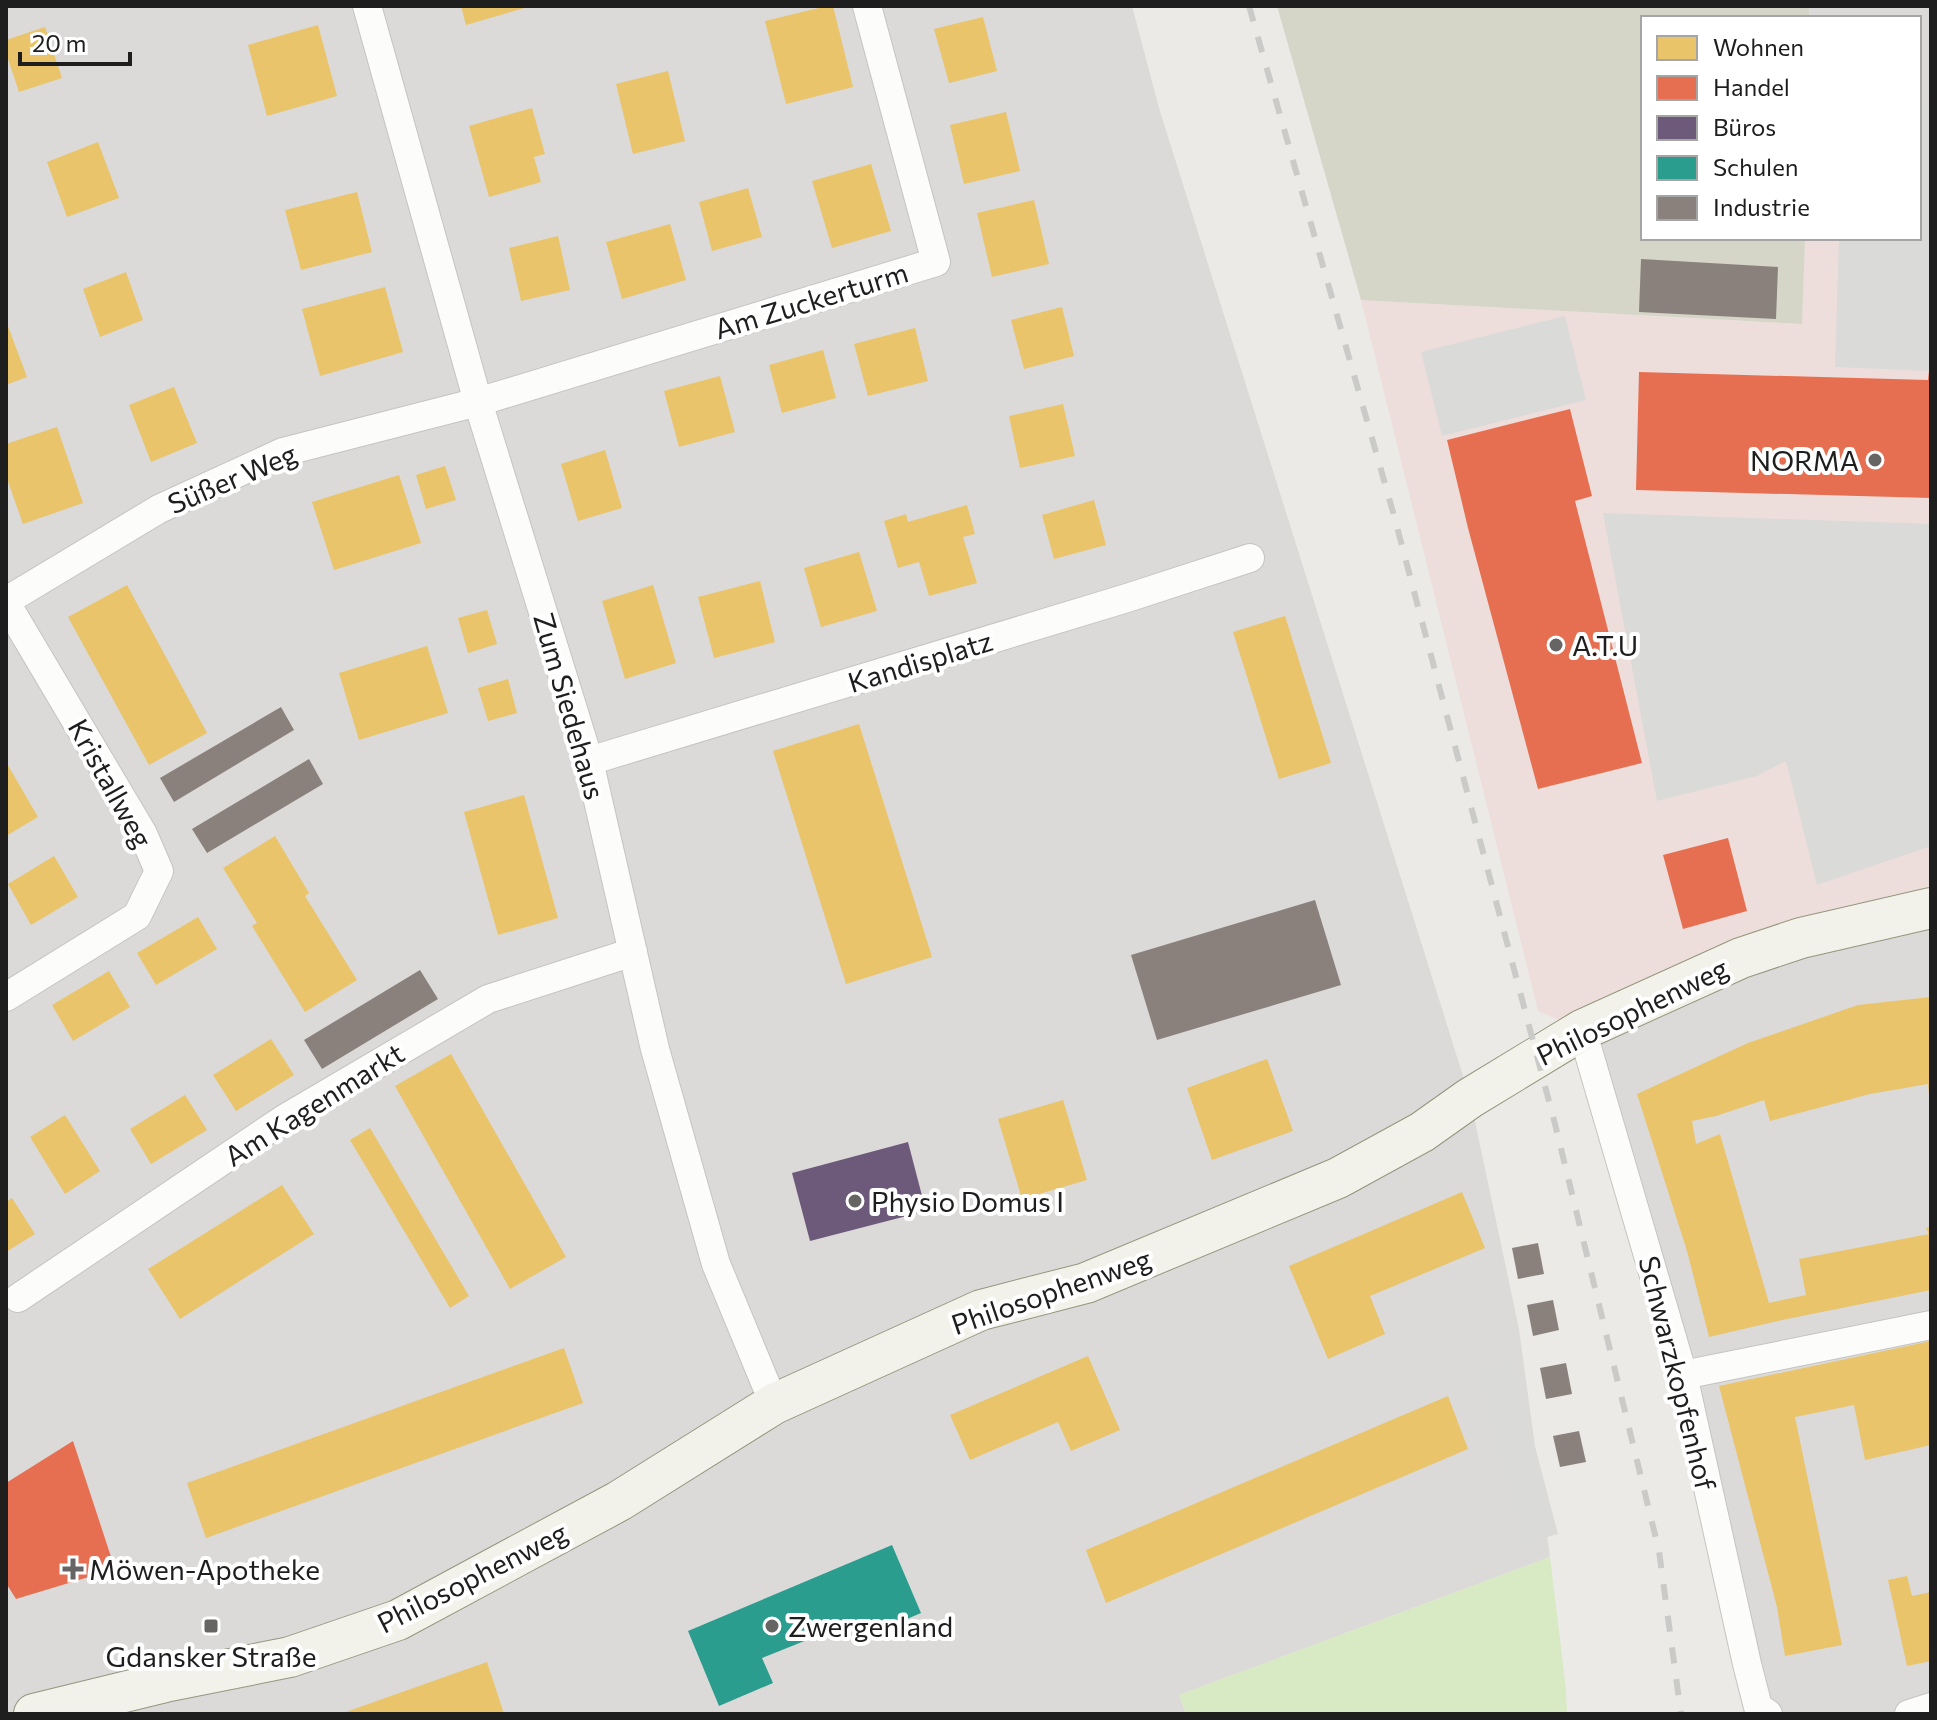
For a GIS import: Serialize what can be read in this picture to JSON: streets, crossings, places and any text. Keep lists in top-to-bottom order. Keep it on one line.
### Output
{"streets":{"main road":["Philosophenweg"],"street":["Am Zuckerturm","Süßer Weg","Kandisplatz","Zum Siedehaus","Kristallweg","Am Kagenmarkt","Schwarzkopfenhof"]},"crossings":[["Am Zuckerturm","Süßer Weg"],["Am Zuckerturm","Zum Siedehaus"],["Süßer Weg","Zum Siedehaus"],["Süßer Weg","Kristallweg"],["Kandisplatz","Zum Siedehaus"],["Zum Siedehaus","Philosophenweg"],["Zum Siedehaus","Am Kagenmarkt"],["Philosophenweg","Schwarzkopfenhof"]],"places":{"other":["NORMA","A.T.U","Physio Domus I","Zwergenland"],"health":["Möwen-Apotheke"],"transit":["Gdansker Straße"]},"legend":["Wohnen","Handel","Büros","Schulen","Industrie"],"scale_bar":"20 m"}
